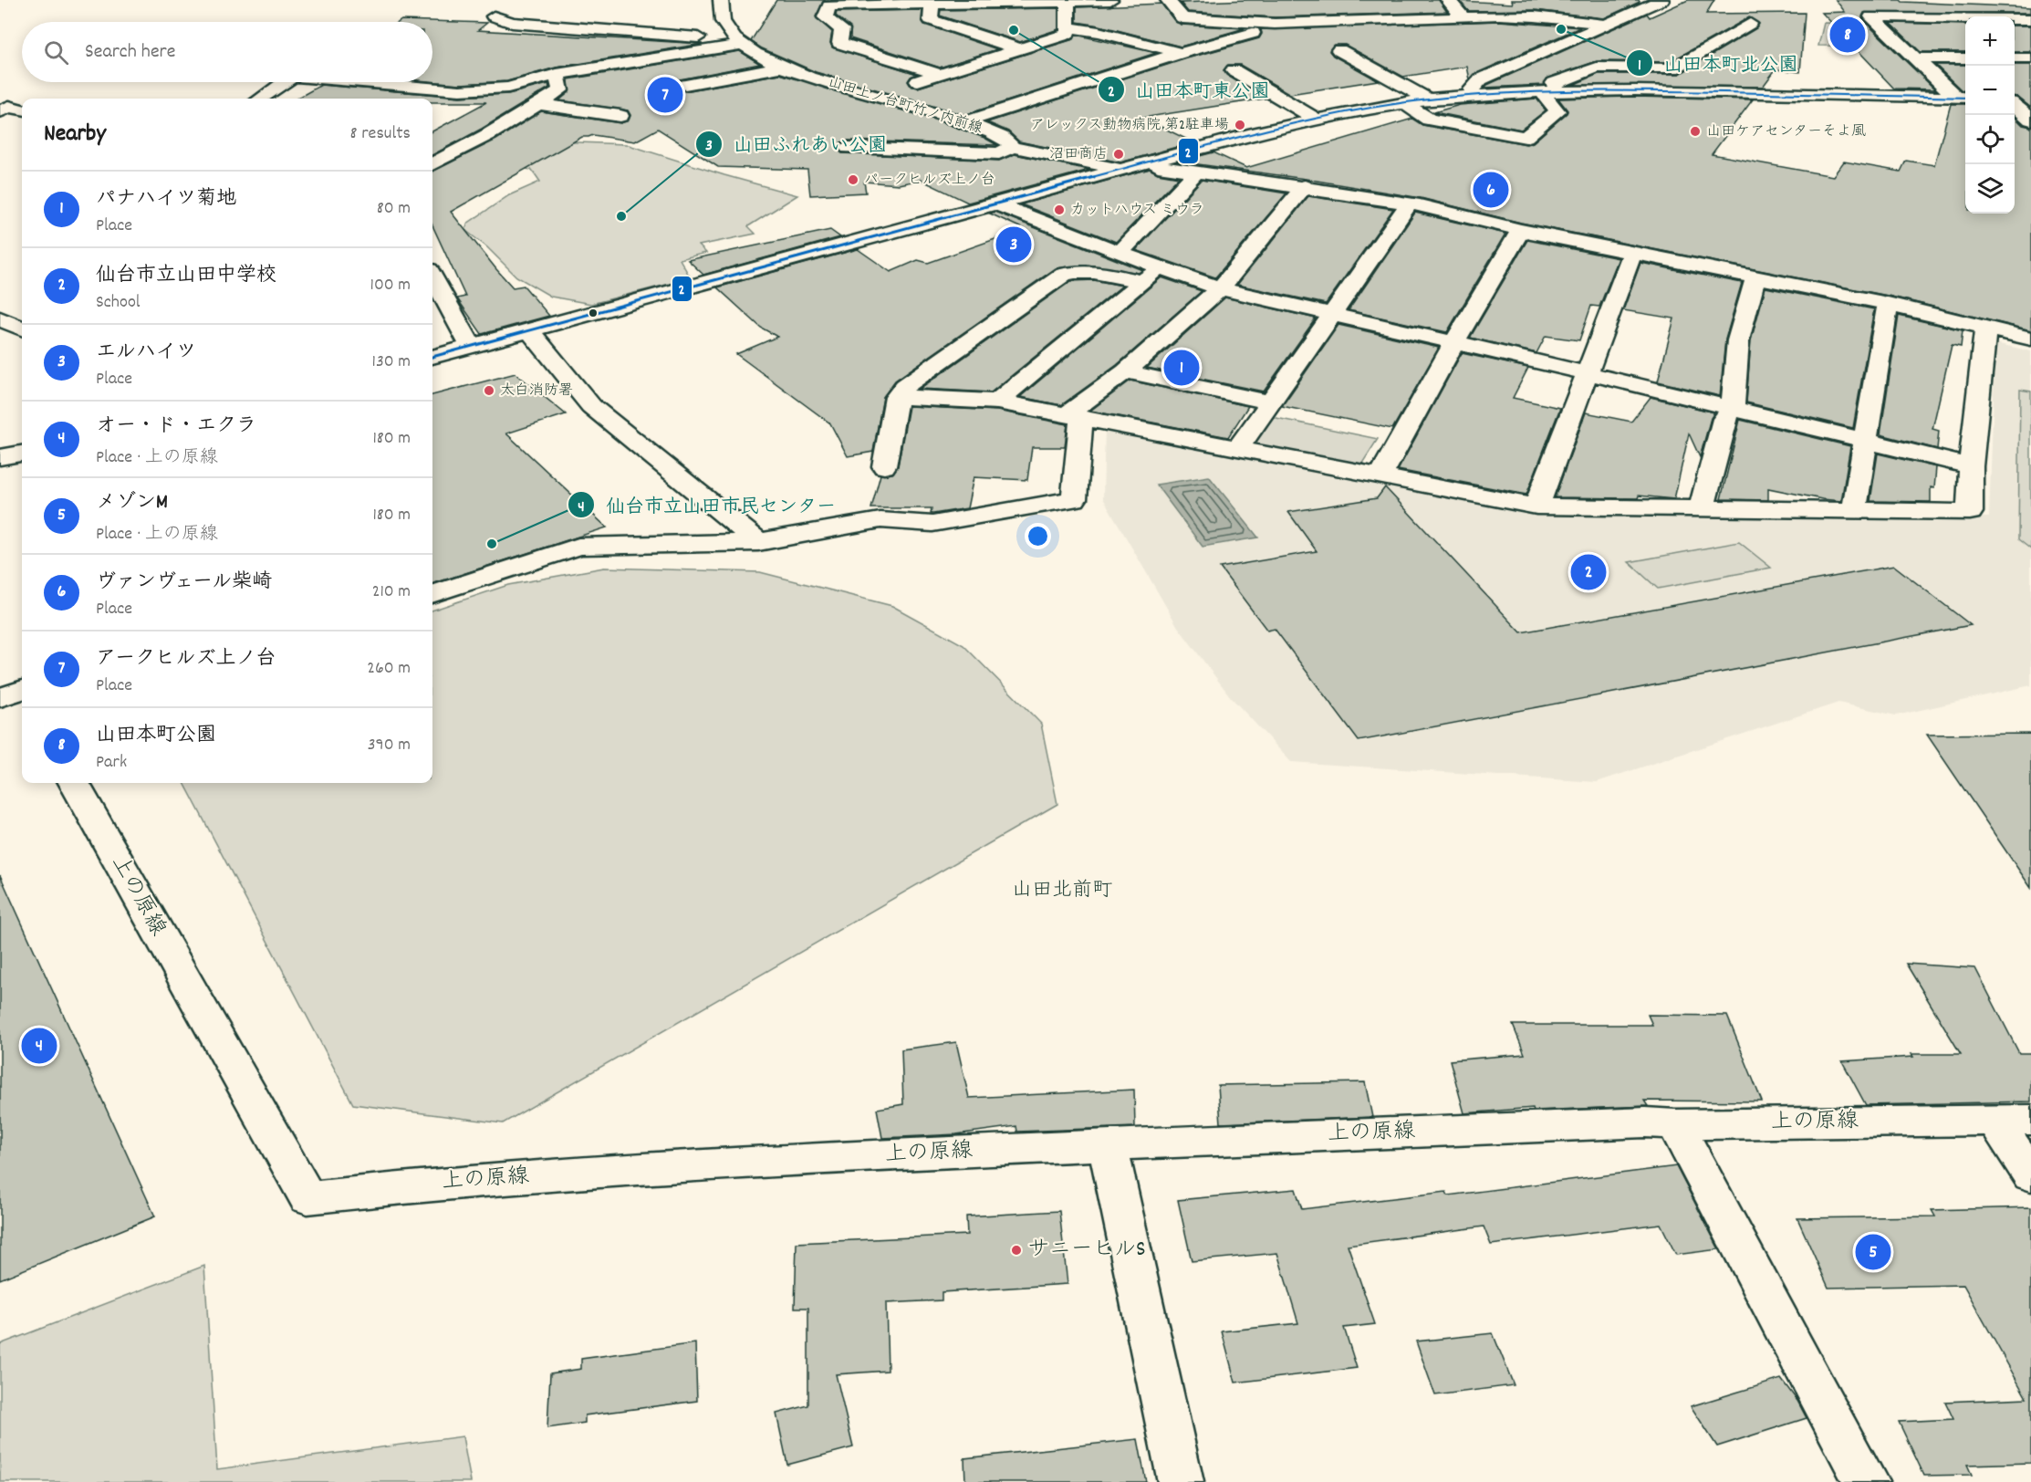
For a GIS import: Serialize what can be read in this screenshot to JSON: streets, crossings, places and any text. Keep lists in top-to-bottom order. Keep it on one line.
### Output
{"streets":{"street":["山田上ノ台町竹ノ内前線","上の原線"]},"districts":["山田北前町"],"places":["山田本町北公園","山田本町東公園","アレックス動物病院 第2駐車場","山田ケアセンターそよ風","沼田商店","パークヒルズ上ノ台","カットハウス ミウラ","山田ふれあい公園","太白消防署","仙台市立山田市民センター","サニーヒルS"],"lines":["transit line 2"],"page":{"pins":["8","7","6","3","1","2","4","5"],"map_buttons":["+","−"],"search":"Search here","heading":["Nearby","8 results"],"list":[{"mark":"1","name":"パナハイツ菊地","note":"Place","value":"80 m"},{"mark":"2","name":"仙台市立山田中学校","note":"School","value":"100 m"},{"mark":"3","name":"エルハイツ","note":"Place","value":"130 m"},{"mark":"4","name":"オー・ド・エクラ","note":"Place · 上の原線","value":"180 m"},{"mark":"5","name":"メゾンM","note":"Place · 上の原線","value":"180 m"},{"mark":"6","name":"ヴァンヴェール柴崎","note":"Place","value":"210 m"},{"mark":"7","name":"アークヒルズ上ノ台","note":"Place","value":"260 m"},{"mark":"8","name":"山田本町公園","note":"Park","value":"390 m"}]}}
